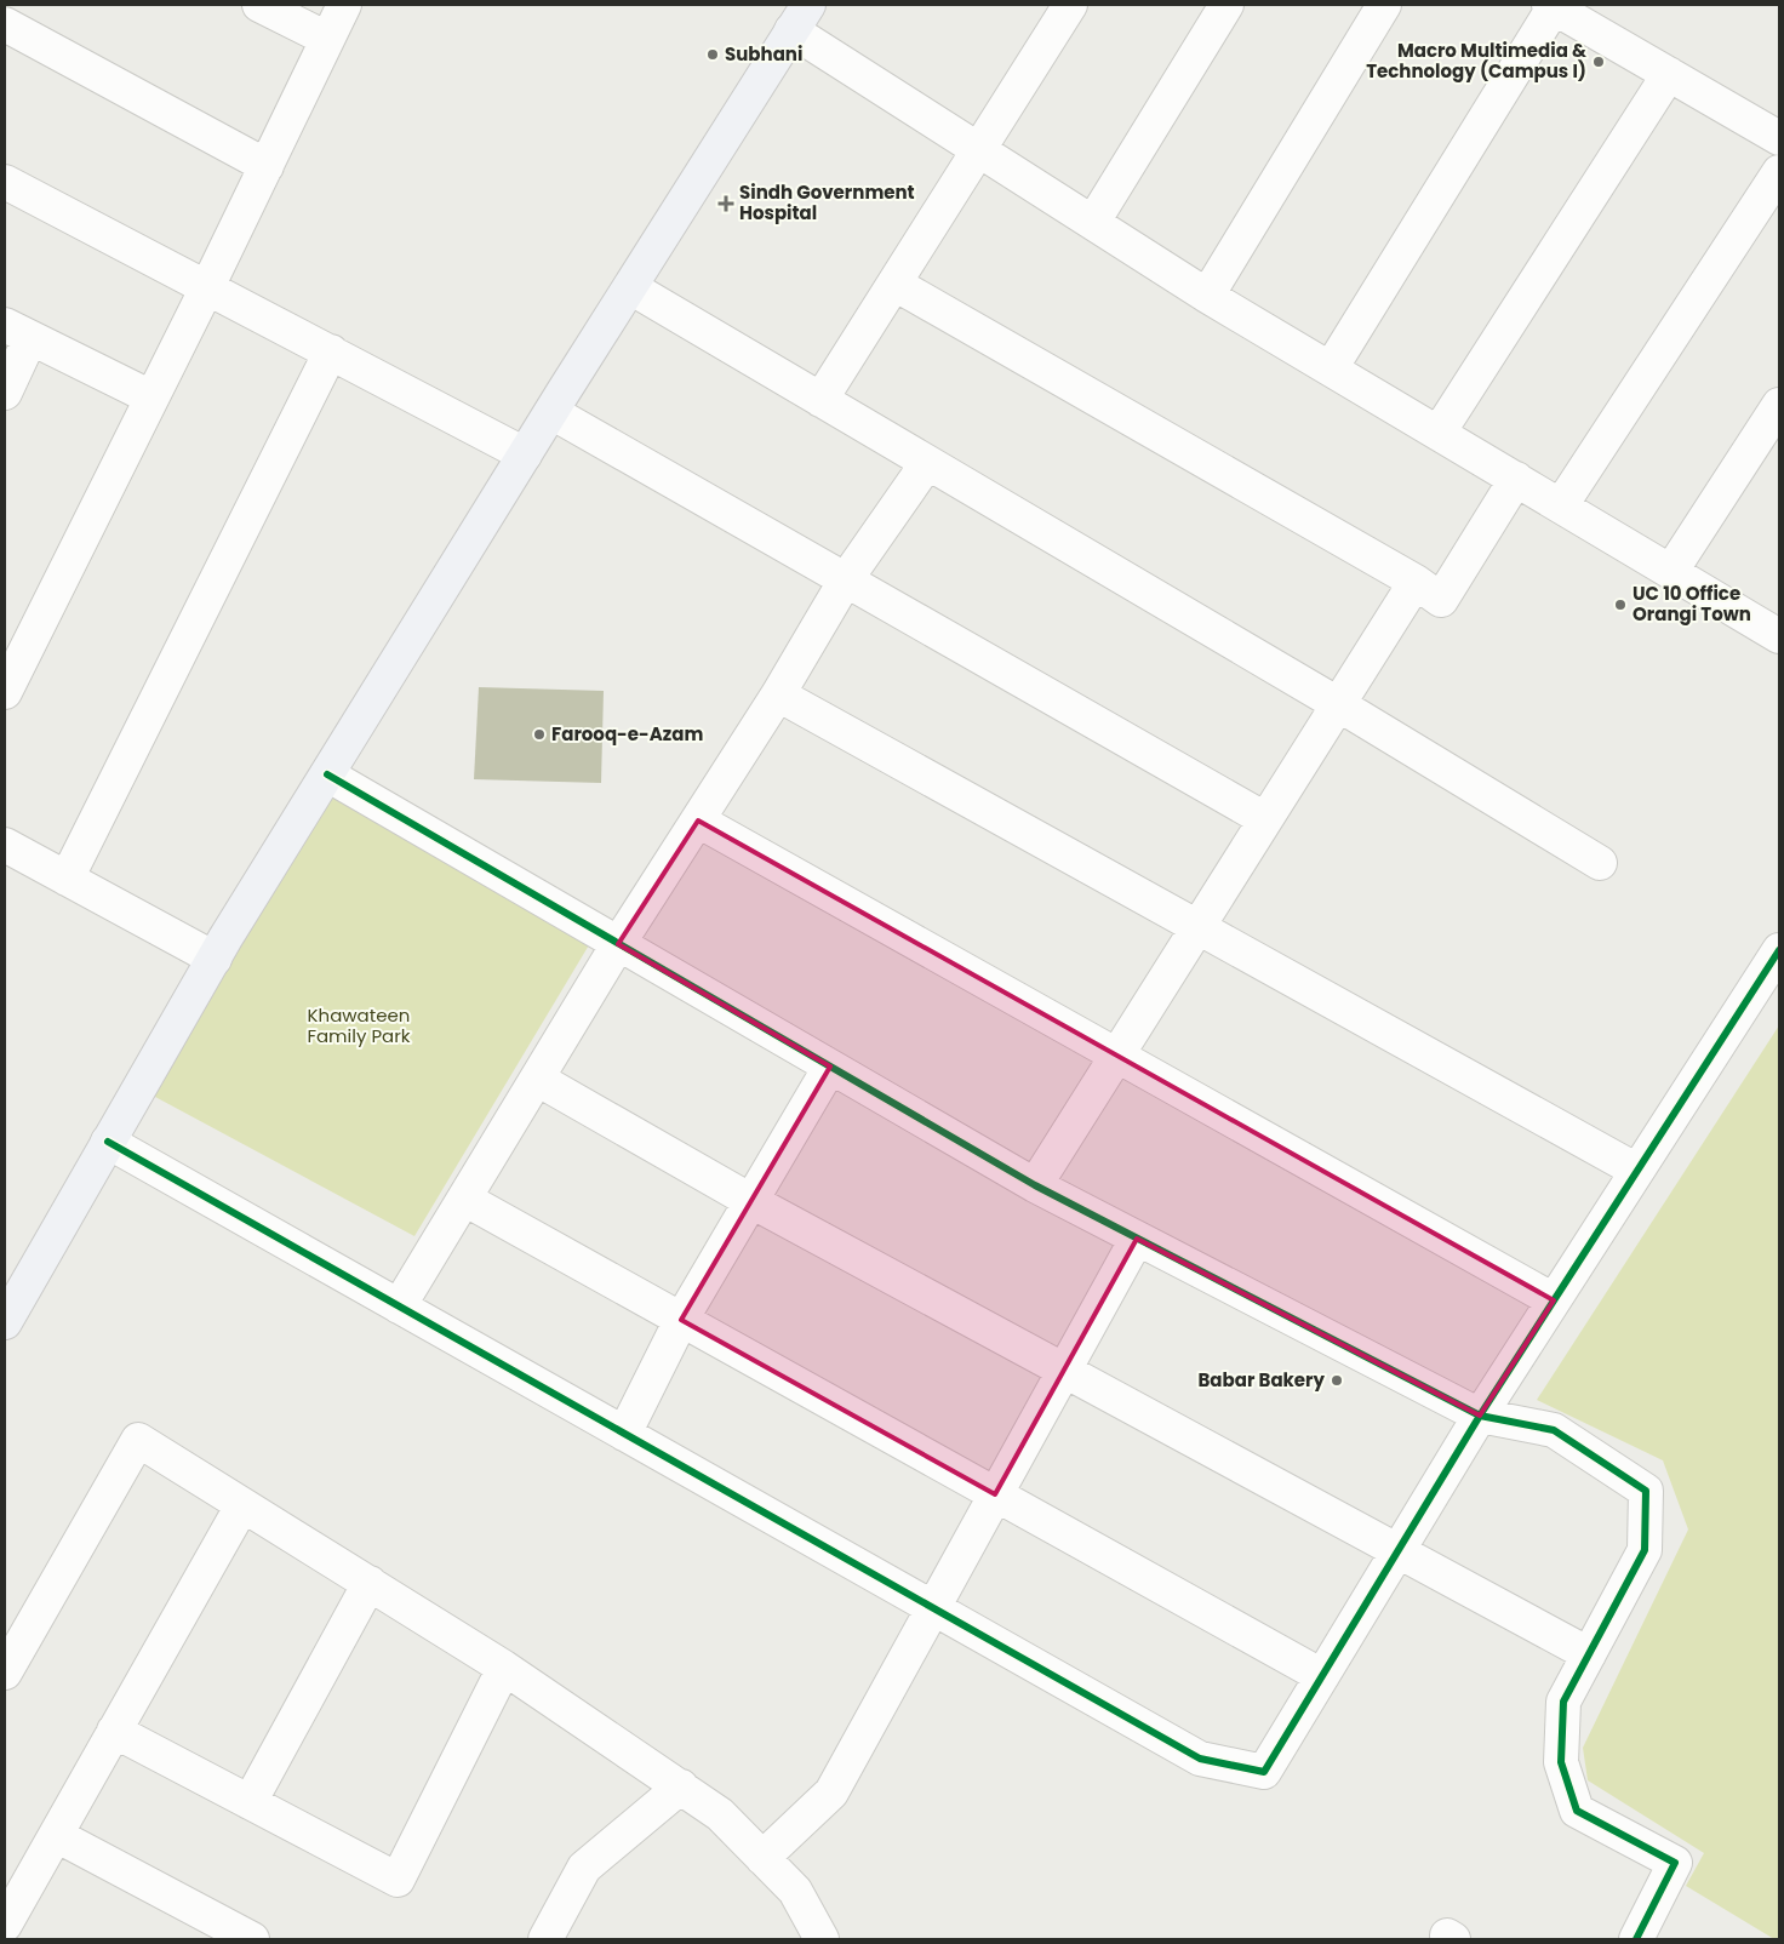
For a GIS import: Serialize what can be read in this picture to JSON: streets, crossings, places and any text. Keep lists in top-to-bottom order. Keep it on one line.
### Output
{"parks":["Khawateen Family Park"],"places":{"other":["Subhani","Macro Multimedia & Technology (Campus I)","UC 10 Office Orangi Town","Farooq-e-Azam","Babar Bakery"],"health":["Sindh Government Hospital"]}}
